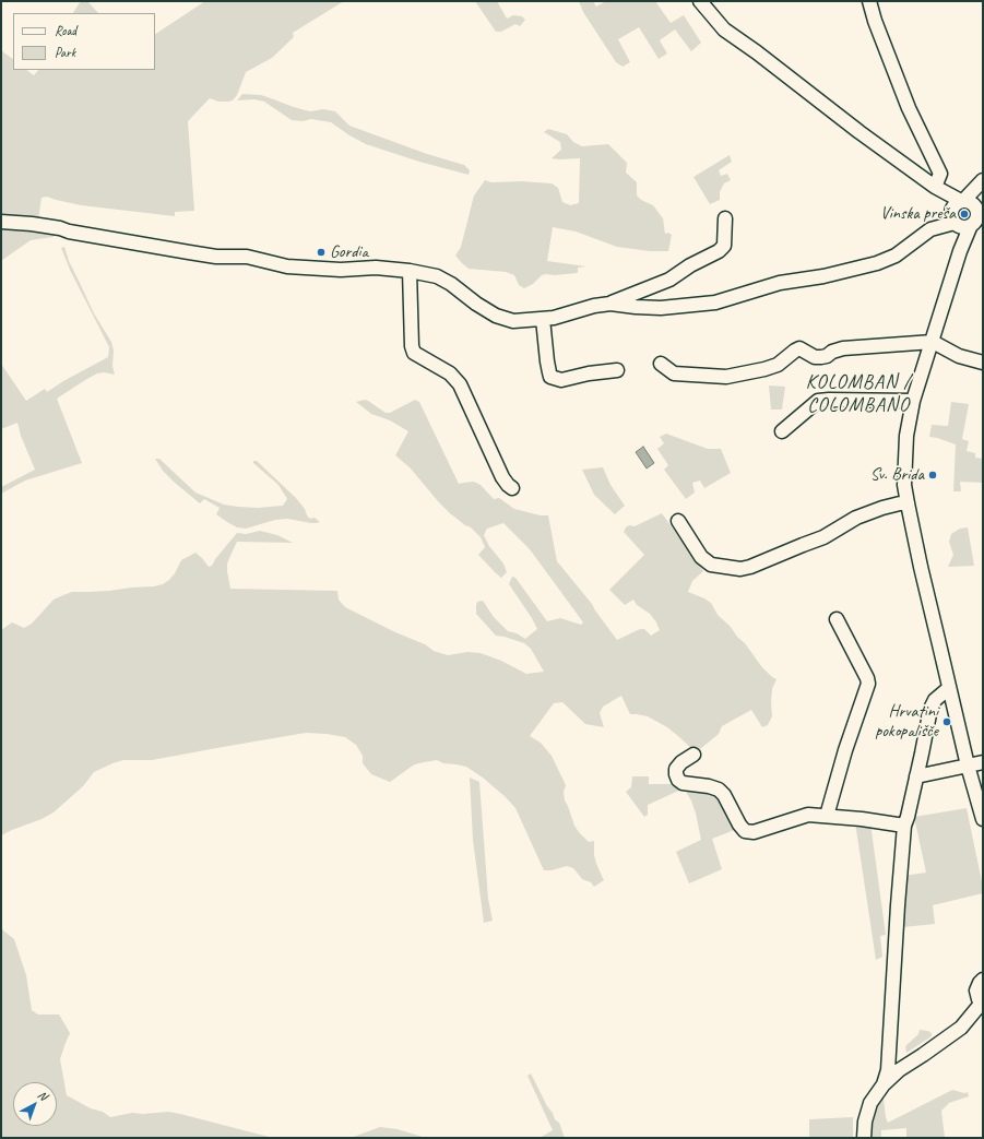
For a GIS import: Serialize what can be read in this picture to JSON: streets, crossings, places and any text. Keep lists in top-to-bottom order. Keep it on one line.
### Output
{"districts":["KOLOMBAN / COLOMBANO"],"places":["Vinska preša","Gordia","Sv. Brida","Hrvatini pokopališče"],"legend":["Road","Park"],"north":"top right"}
